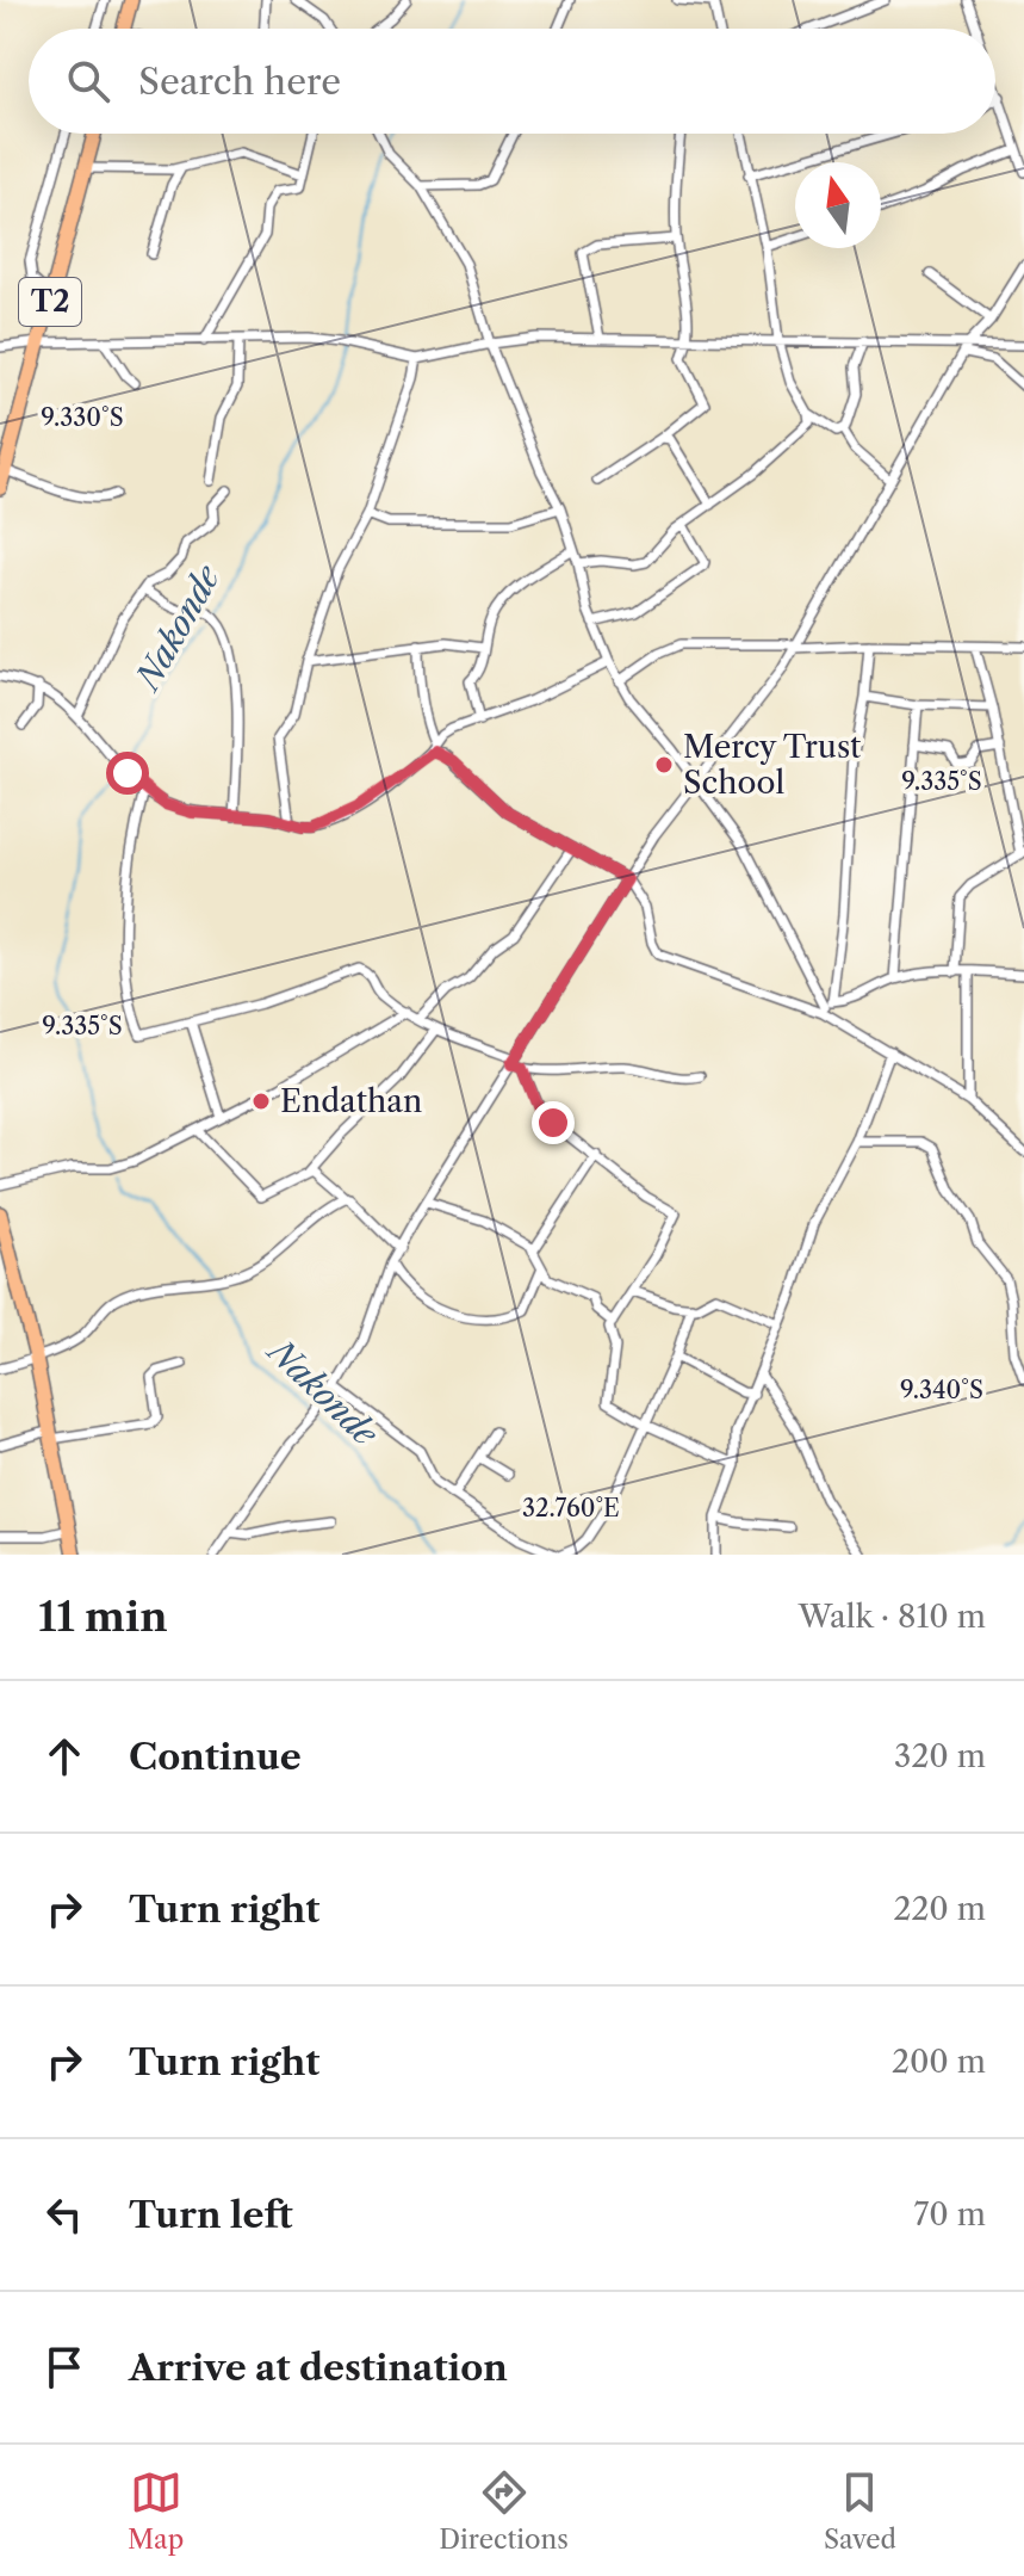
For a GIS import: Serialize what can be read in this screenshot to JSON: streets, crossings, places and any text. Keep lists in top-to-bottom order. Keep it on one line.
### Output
{"streets":{"highway":["T2"]},"water":["Nakonde"],"places":["Mercy Trust School","Endathan"],"north":"top","page":{"search":"Search here","heading":["11 min","Walk · 810 m"],"list":[["Continue","320 m"],["Turn right","220 m"],["Turn right","200 m"],["Turn left","70 m"],"Arrive at destination"],"nav":["Map","Directions","Saved"]},"coordinates":["9.330°S","9.335°S","9.340°S","32.760°E"]}
